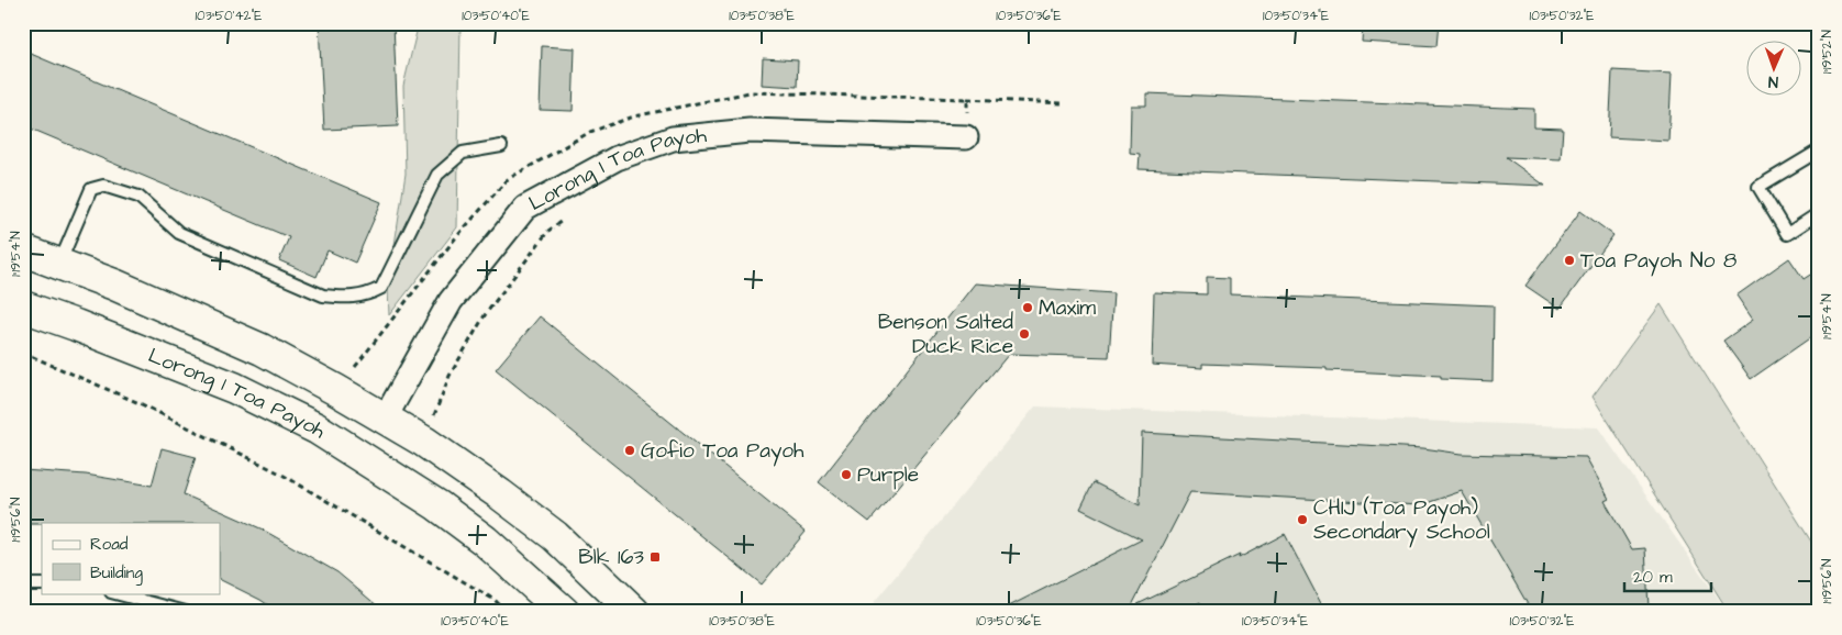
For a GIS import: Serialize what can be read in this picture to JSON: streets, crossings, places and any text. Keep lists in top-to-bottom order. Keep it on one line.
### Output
{"streets":{"main road":["Lorong 1 Toa Payoh"]},"places":{"other":["Toa Payoh No 8","Maxim","Benson Salted Duck Rice","Gofio Toa Payoh","Purple","CHIJ (Toa Payoh) Secondary School"],"transit":["Blk 163"]},"legend":["Road","Building"],"scale_bar":"20 m","north":"bottom","coordinates":["103°50'42\"E","103°50'40\"E","103°50'38\"E","103°50'36\"E","103°50'34\"E","103°50'32\"E","1°19'52\"N","1°19'54\"N","1°19'56\"N"]}
